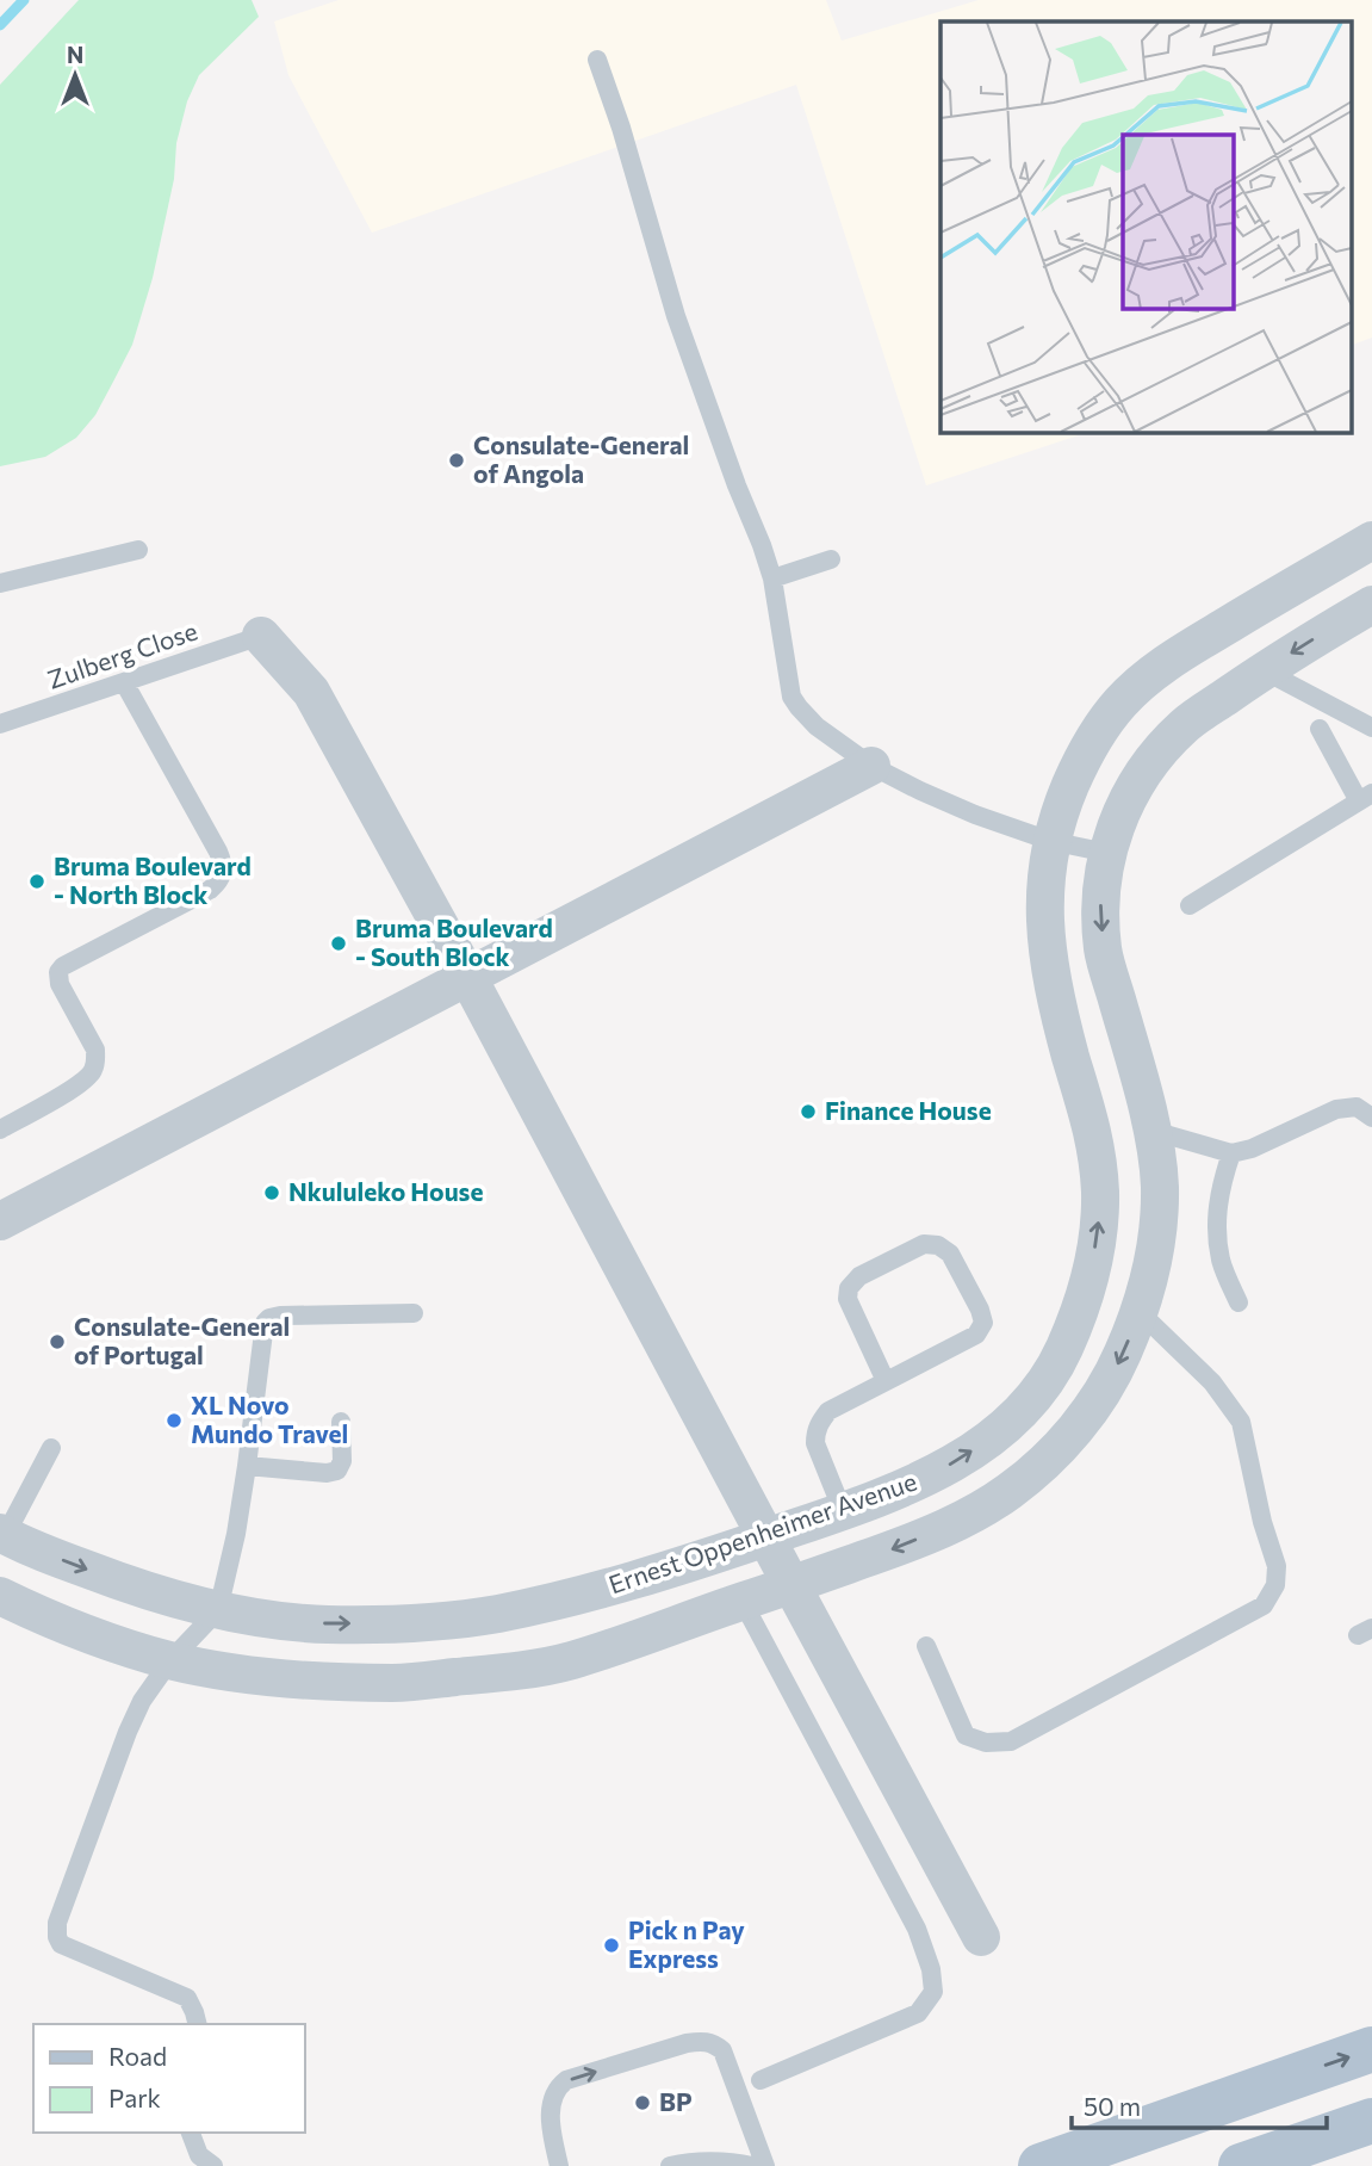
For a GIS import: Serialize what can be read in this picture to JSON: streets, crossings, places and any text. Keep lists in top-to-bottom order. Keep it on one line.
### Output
{"streets":{"street":["Ernest Oppenheimer Avenue"],"lane":["Zulberg Close"]},"places":["Consulate-General of Angola","Bruma Boulevard - North Block","Bruma Boulevard - South Block","Finance House","Nkululeko House","Consulate-General of Portugal","XL Novo Mundo Travel","Pick n Pay Express","BP"],"legend":["Road","Park"],"scale_bar":"50 m","north":"top"}
